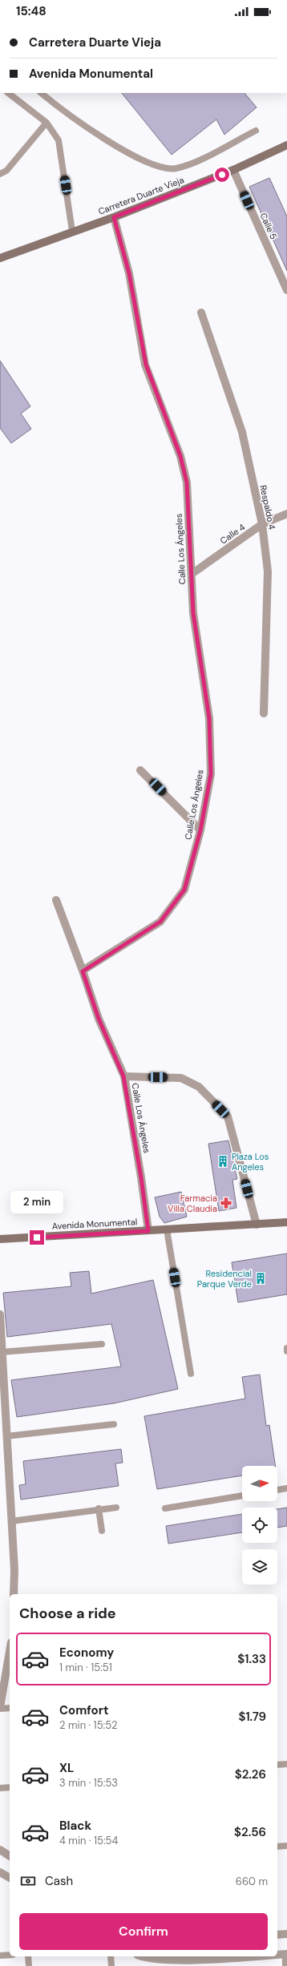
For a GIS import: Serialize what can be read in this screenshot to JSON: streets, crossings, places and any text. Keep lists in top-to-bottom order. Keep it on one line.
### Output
{"streets":{"main road":["Carretera Duarte Vieja","Avenida Monumental"],"street":["Calle 5","Respaldo 4","Calle 4","Calle Los Ángeles"]},"crossings":[["Carretera Duarte Vieja","Calle 5"],["Carretera Duarte Vieja","Calle Los Ángeles"],["Respaldo 4","Calle 4"],["Calle 4","Calle Los Ángeles"],["Calle Los Ángeles","Avenida Monumental"]],"places":{"building":["Plaza Los Angeles","Residencial Parque Verde"],"pharmacy":["Farmacia Villa Claudia"]},"north":"right","page":{"status":"15:48","banner":["Carretera Duarte Vieja","Avenida Monumental"],"bubble":"2 min","heading":"Choose a ride","list":[{"name":"Economy","note":"1 min · 15:51","value":"$1.33"},{"name":"Comfort","note":"2 min · 15:52","value":"$1.79"},{"name":"XL","note":"3 min · 15:53","value":"$2.26"},{"name":"Black","note":"4 min · 15:54","value":"$2.56"}],"pay":["Cash","660 m"],"buttons":"Confirm"}}
